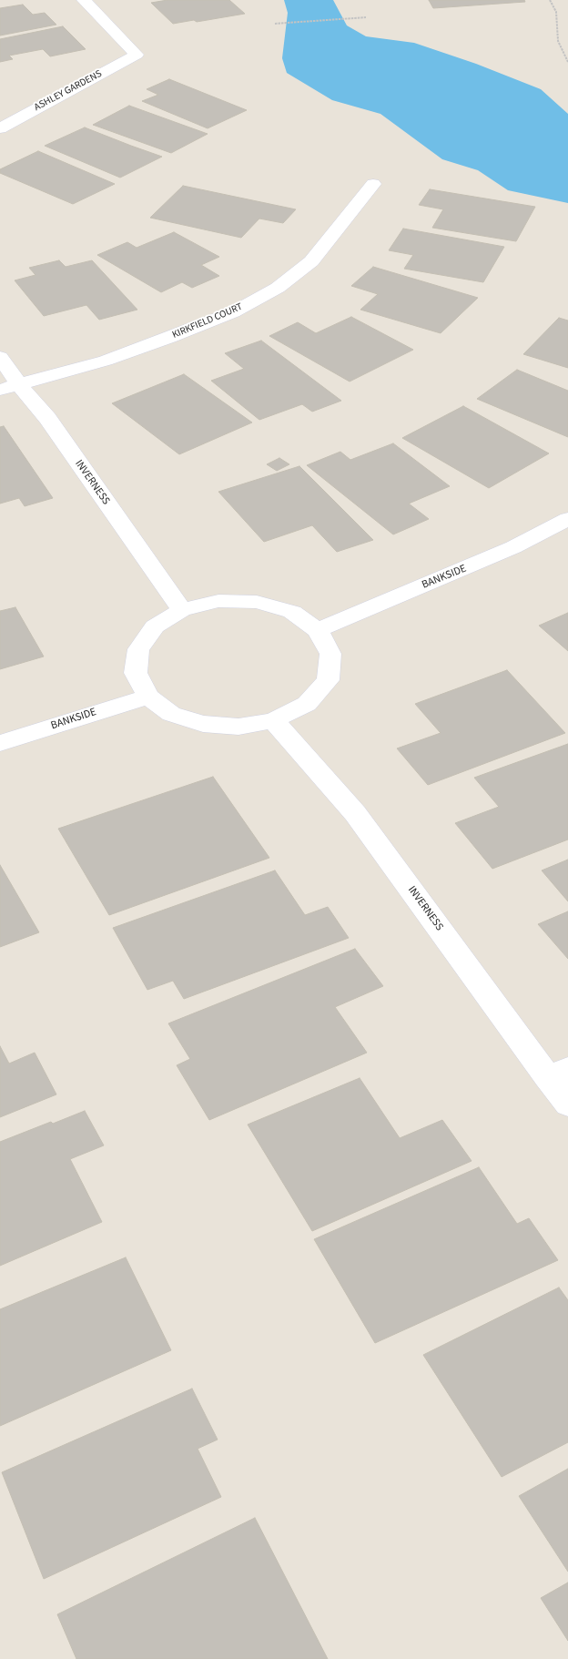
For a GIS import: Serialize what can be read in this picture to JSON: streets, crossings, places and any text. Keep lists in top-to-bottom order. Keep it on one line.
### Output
{"streets":{"street":["ASHLEY GARDENS","KIRKFIELD COURT","INVERNESS","BANKSIDE"]},"crossings":[["KIRKFIELD COURT","INVERNESS"],["INVERNESS","BANKSIDE"]]}
